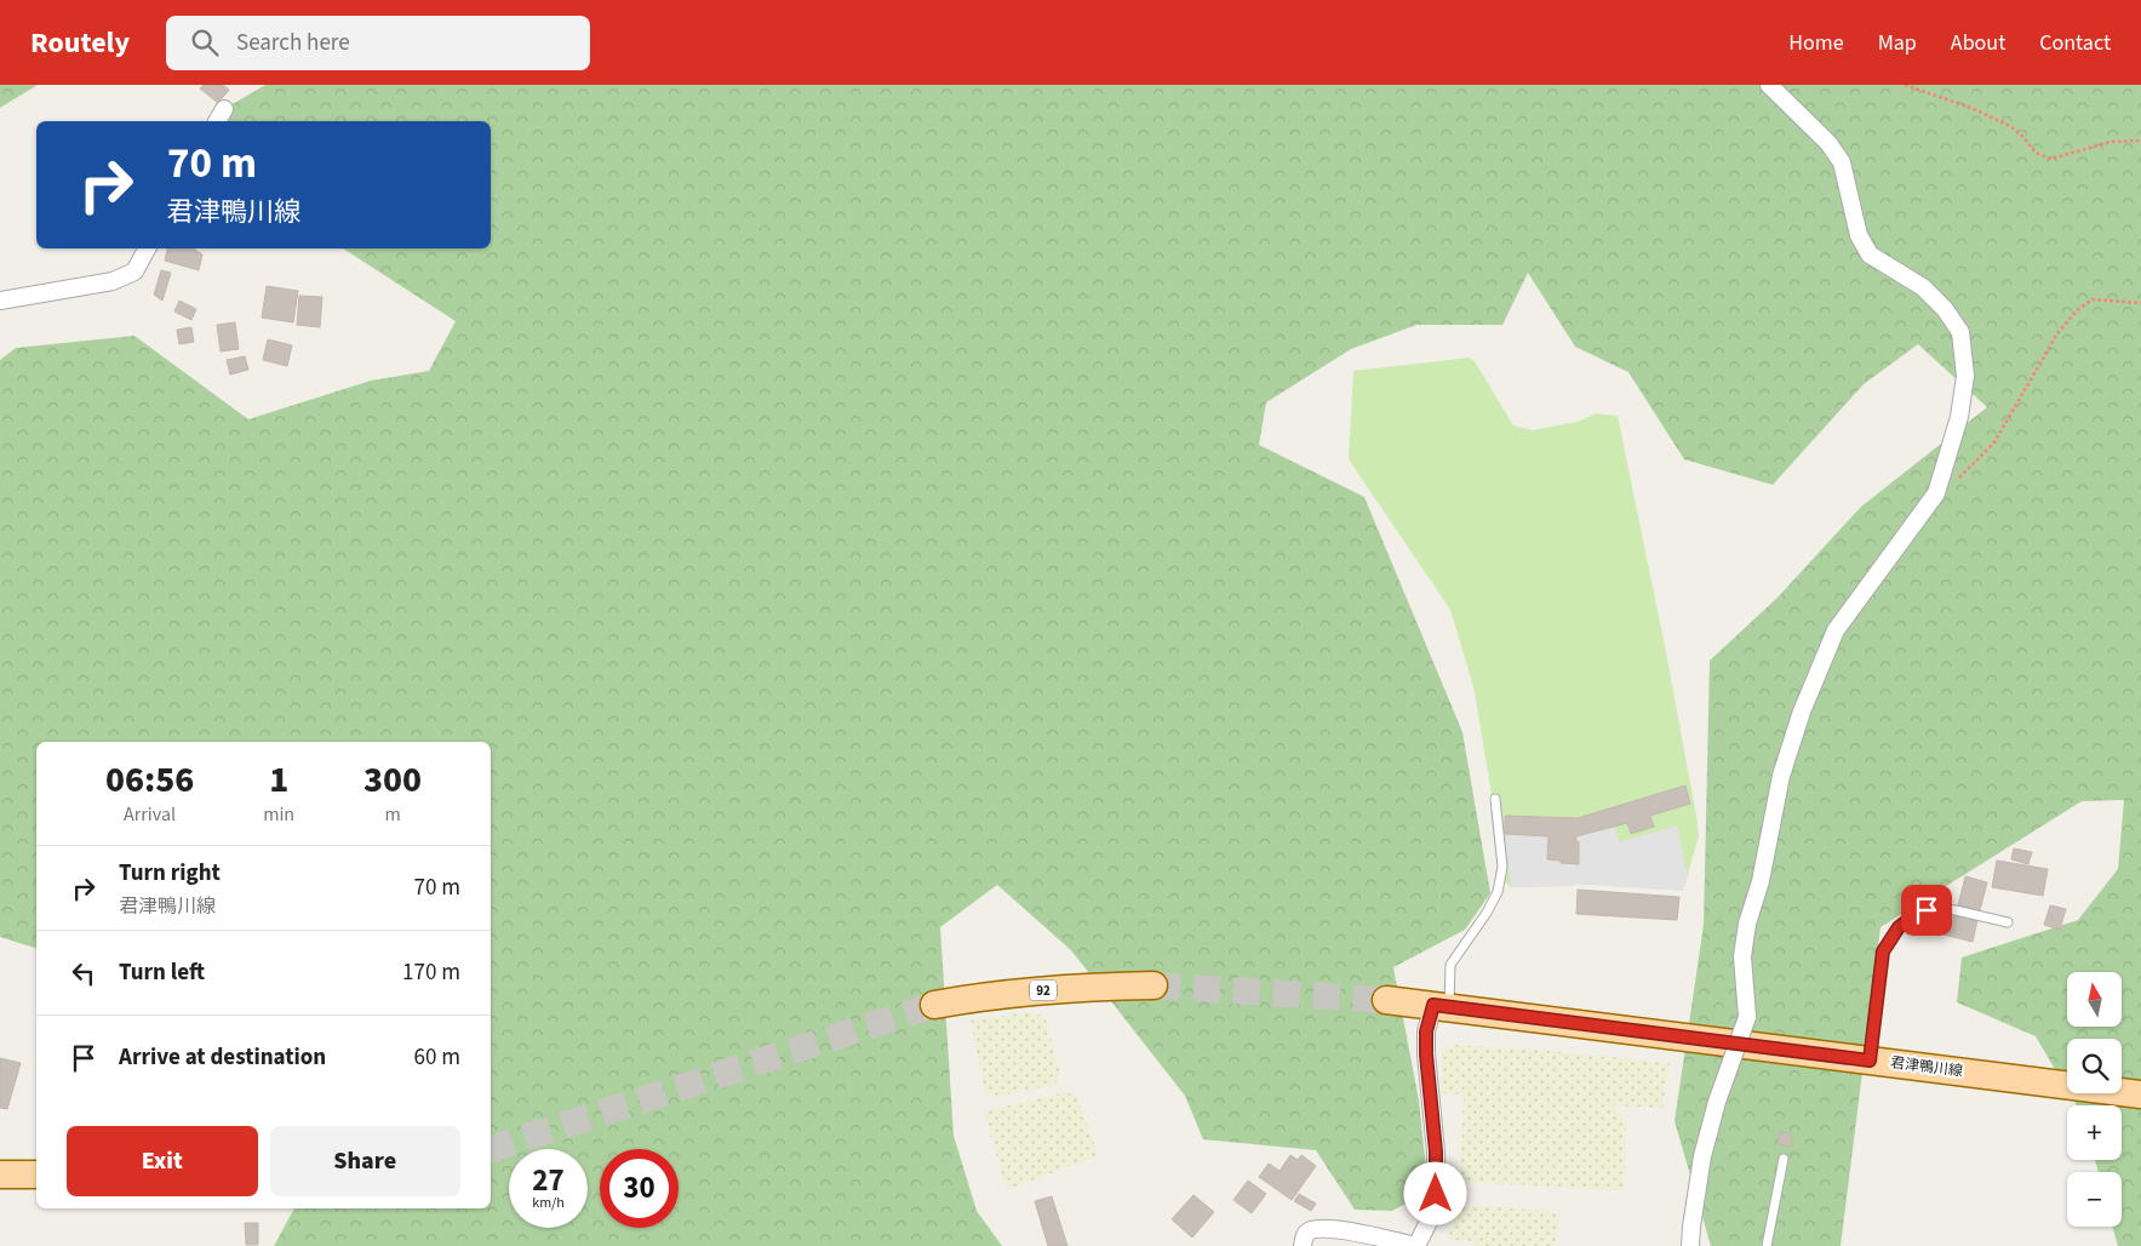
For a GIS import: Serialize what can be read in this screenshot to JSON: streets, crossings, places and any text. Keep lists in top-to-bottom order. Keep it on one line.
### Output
{"streets":{"main road":["92","君津鴨川線"]},"north":"top","page":{"header":"Routely","search":"Search here","nav":["Home","Map","About","Contact"],"turn":["70 m","君津鴨川線"],"eta":["06:56","Arrival","1","min","300","m"],"list":[{"name":"Turn right","note":"君津鴨川線","value":"70 m"},{"name":"Turn left","value":"170 m"},{"name":"Arrive at destination","value":"60 m"}],"map_buttons":["+","−"],"buttons":["Exit","Share"],"speed":"27 km/h","limit":"30"}}
